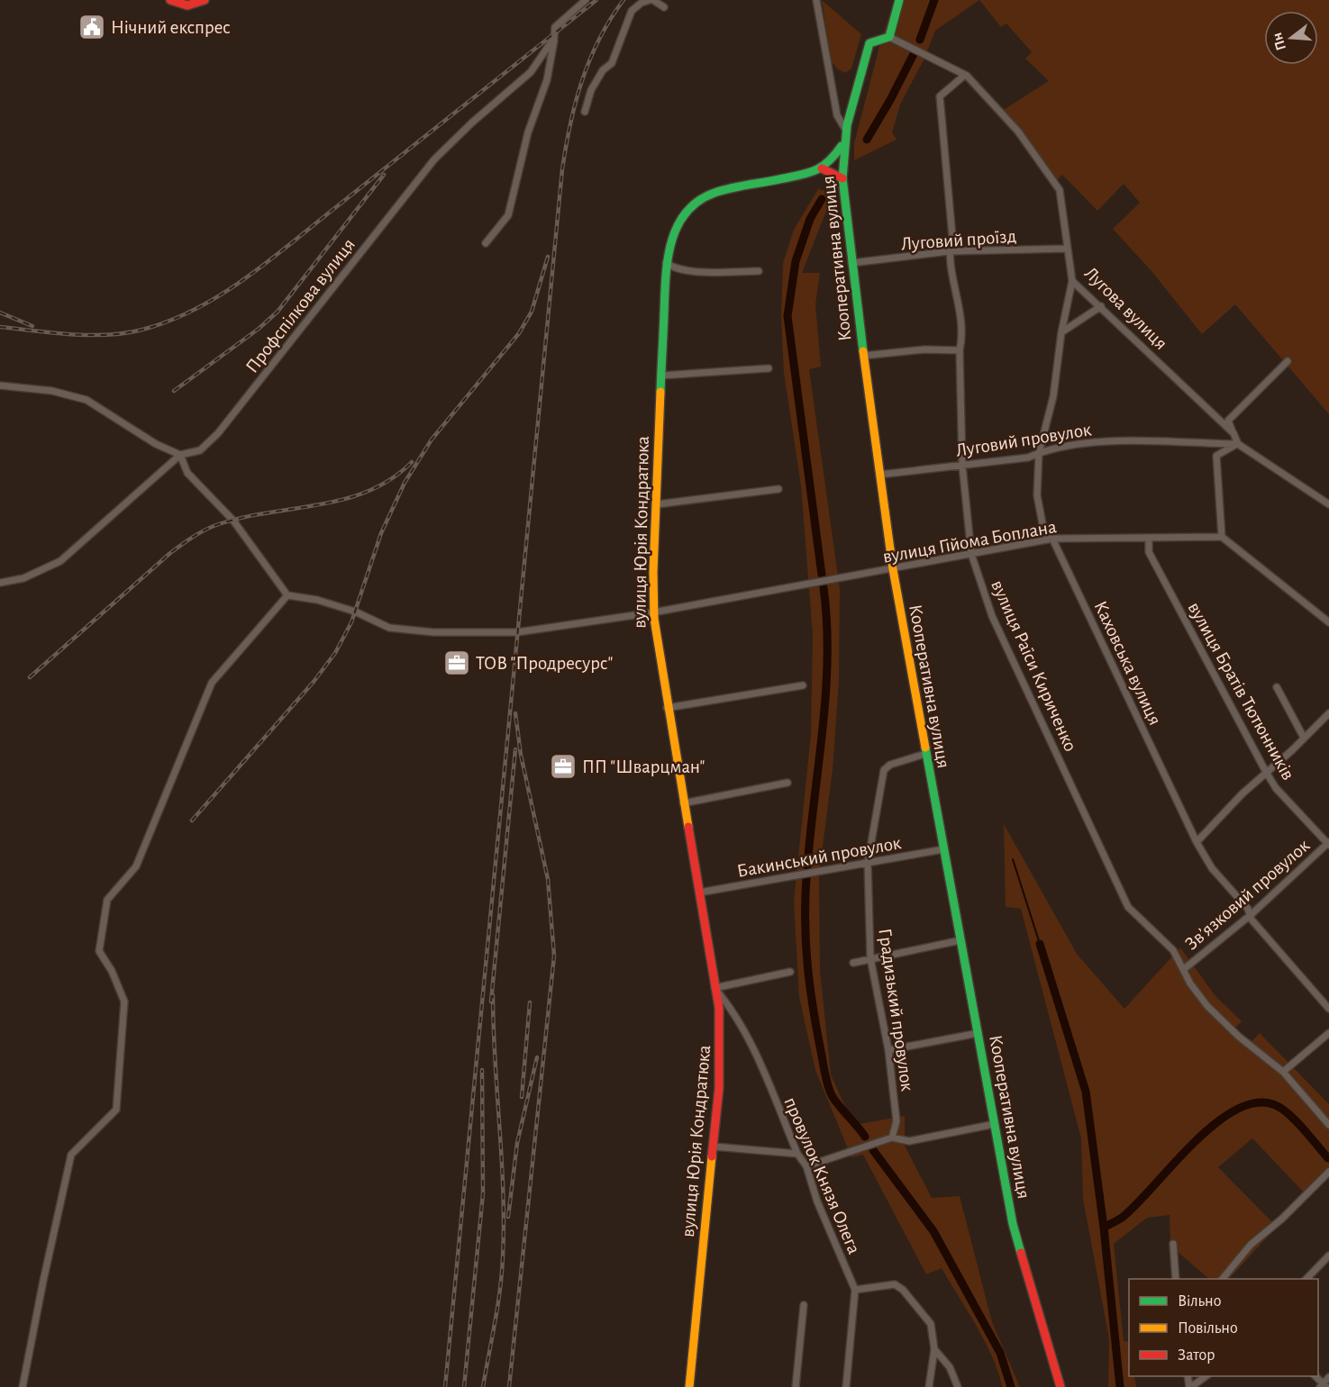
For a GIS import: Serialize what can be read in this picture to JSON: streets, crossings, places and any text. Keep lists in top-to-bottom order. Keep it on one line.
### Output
{"streets":{"street":["Луговий проїзд","Кооперативна вулиця","Профспілкова вулиця","Лугова вулиця","Луговий провулок","вулиця Юрія Кондратюка","вулиця Гійома Боплана","Каховська вулиця","вулиця Раїси Кириченко","вулиця Братів Тютюнників","Бакинський провулок","Звʼязковий провулок","Градизький провулок","провулок Князя Олега"]},"crossings":[["Луговий проїзд","Кооперативна вулиця"],["Луговий проїзд","Лугова вулиця"],["Луговий проїзд","вулиця Раїси Кириченко"],["Кооперативна вулиця","Лугова вулиця"],["Кооперативна вулиця","Луговий провулок"],["Кооперативна вулиця","вулиця Гійома Боплана"],["Кооперативна вулиця","Бакинський провулок"],["Кооперативна вулиця","Градизький провулок"],["Лугова вулиця","Луговий провулок"],["Лугова вулиця","Каховська вулиця"],["Лугова вулиця","вулиця Раїси Кириченко"],["Луговий провулок","Каховська вулиця"],["Луговий провулок","вулиця Раїси Кириченко"],["вулиця Юрія Кондратюка","вулиця Гійома Боплана"],["вулиця Юрія Кондратюка","Бакинський провулок"],["вулиця Юрія Кондратюка","провулок Князя Олега"],["вулиця Гійома Боплана","Каховська вулиця"],["вулиця Гійома Боплана","вулиця Раїси Кириченко"],["вулиця Гійома Боплана","вулиця Братів Тютюнників"],["Каховська вулиця","Звʼязковий провулок"],["вулиця Раїси Кириченко","Звʼязковий провулок"],["вулиця Братів Тютюнників","Звʼязковий провулок"],["Бакинський провулок","Градизький провулок"]],"places":{"public building":["Нічний експрес"],"office":["ТОВ \"Продресурс\"","ПП \"Шварцман\""]},"legend":["Вільно","Повільно","Затор"],"north":"left"}
